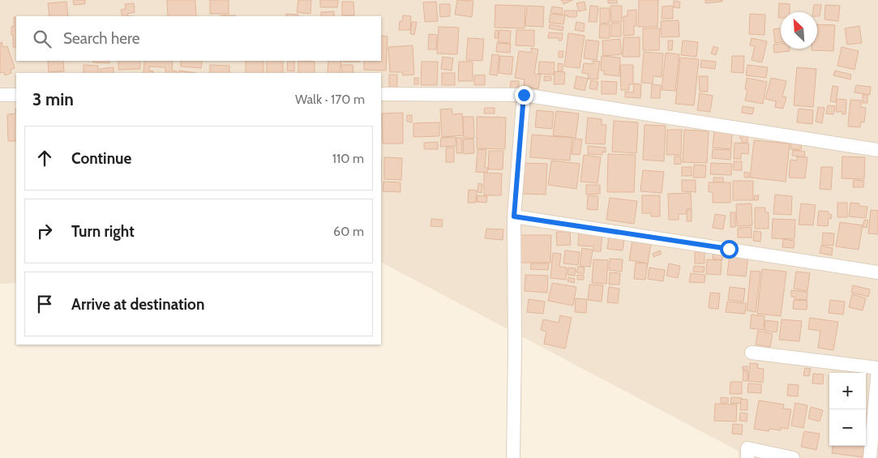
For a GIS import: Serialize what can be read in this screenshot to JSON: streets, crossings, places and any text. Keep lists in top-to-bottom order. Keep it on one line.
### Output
{"north":"top left","page":{"search":"Search here","heading":["3 min","Walk · 170 m"],"list":[["Continue","110 m"],["Turn right","60 m"],"Arrive at destination"],"map_buttons":["+","−"]}}
